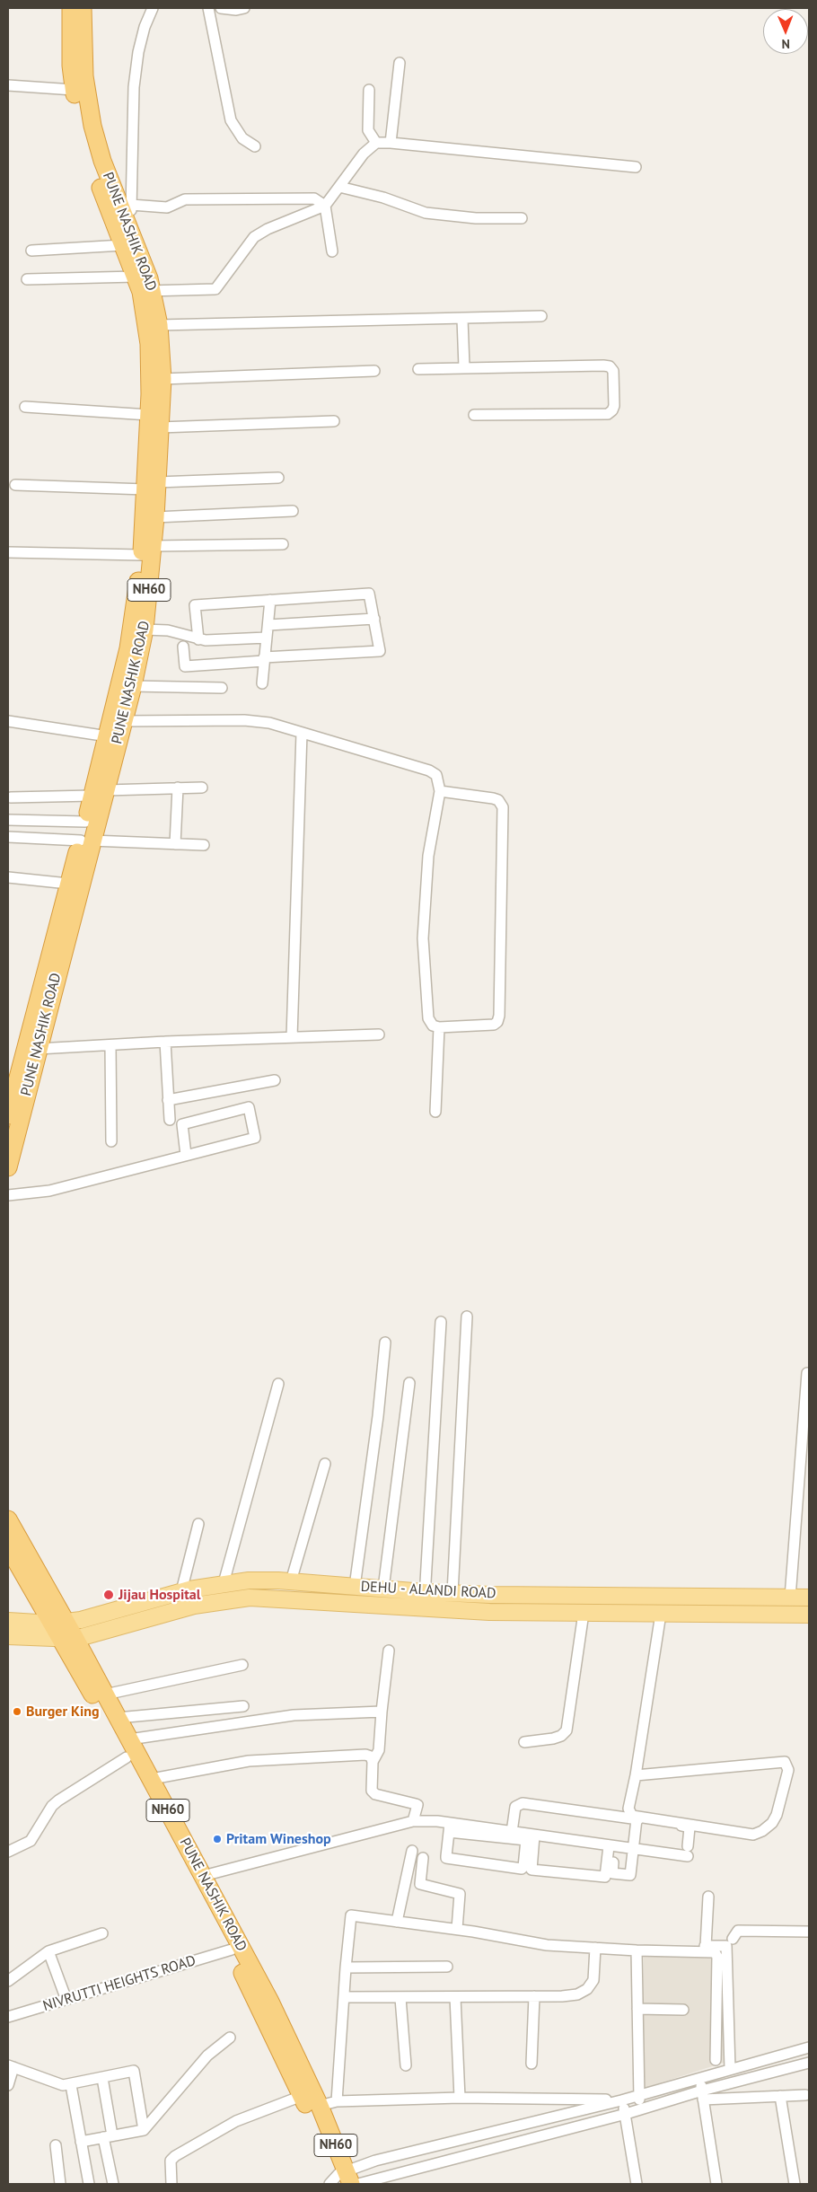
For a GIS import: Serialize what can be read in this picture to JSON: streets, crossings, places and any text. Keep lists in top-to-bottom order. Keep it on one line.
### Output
{"streets":{"highway":["PUNE NASHIK ROAD","NH60"],"main road":["DEHU - ALANDI ROAD"],"street":["NIVRUTTI HEIGHTS ROAD"]},"crossings":[["PUNE NASHIK ROAD","DEHU - ALANDI ROAD"],["PUNE NASHIK ROAD","NIVRUTTI HEIGHTS ROAD"]],"places":["Jijau Hospital","Burger King","Pritam Wineshop"],"north":"bottom"}
